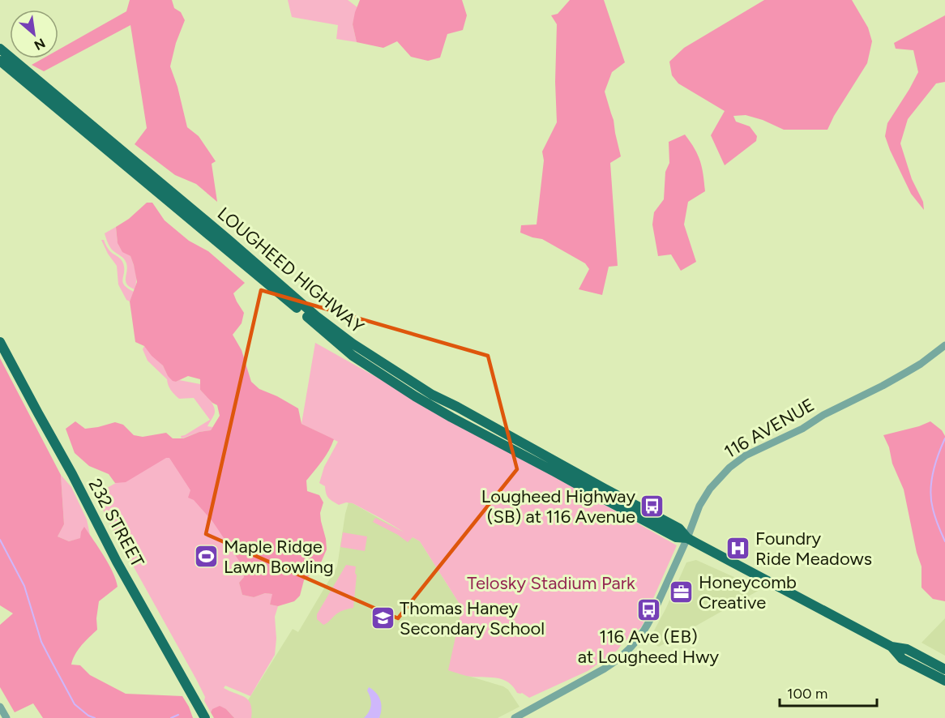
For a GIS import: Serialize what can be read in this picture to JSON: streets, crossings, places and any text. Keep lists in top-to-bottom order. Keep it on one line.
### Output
{"streets":{"main road":["LOUGHEED HIGHWAY","232 STREET"],"street":["116 AVENUE"]},"crossings":[["LOUGHEED HIGHWAY","116 AVENUE"]],"parks":["Telosky Stadium Park"],"places":{"bus stop":["Lougheed Highway (SB) at 116 Avenue","116 Ave (EB) at Lougheed Hwy"],"hospital":["Foundry Ride Meadows"],"sports":["Maple Ridge Lawn Bowling"],"office":["Honeycomb Creative"],"school or university":["Thomas Haney Secondary School"]},"scale_bar":"100 m","north":"bottom right"}
